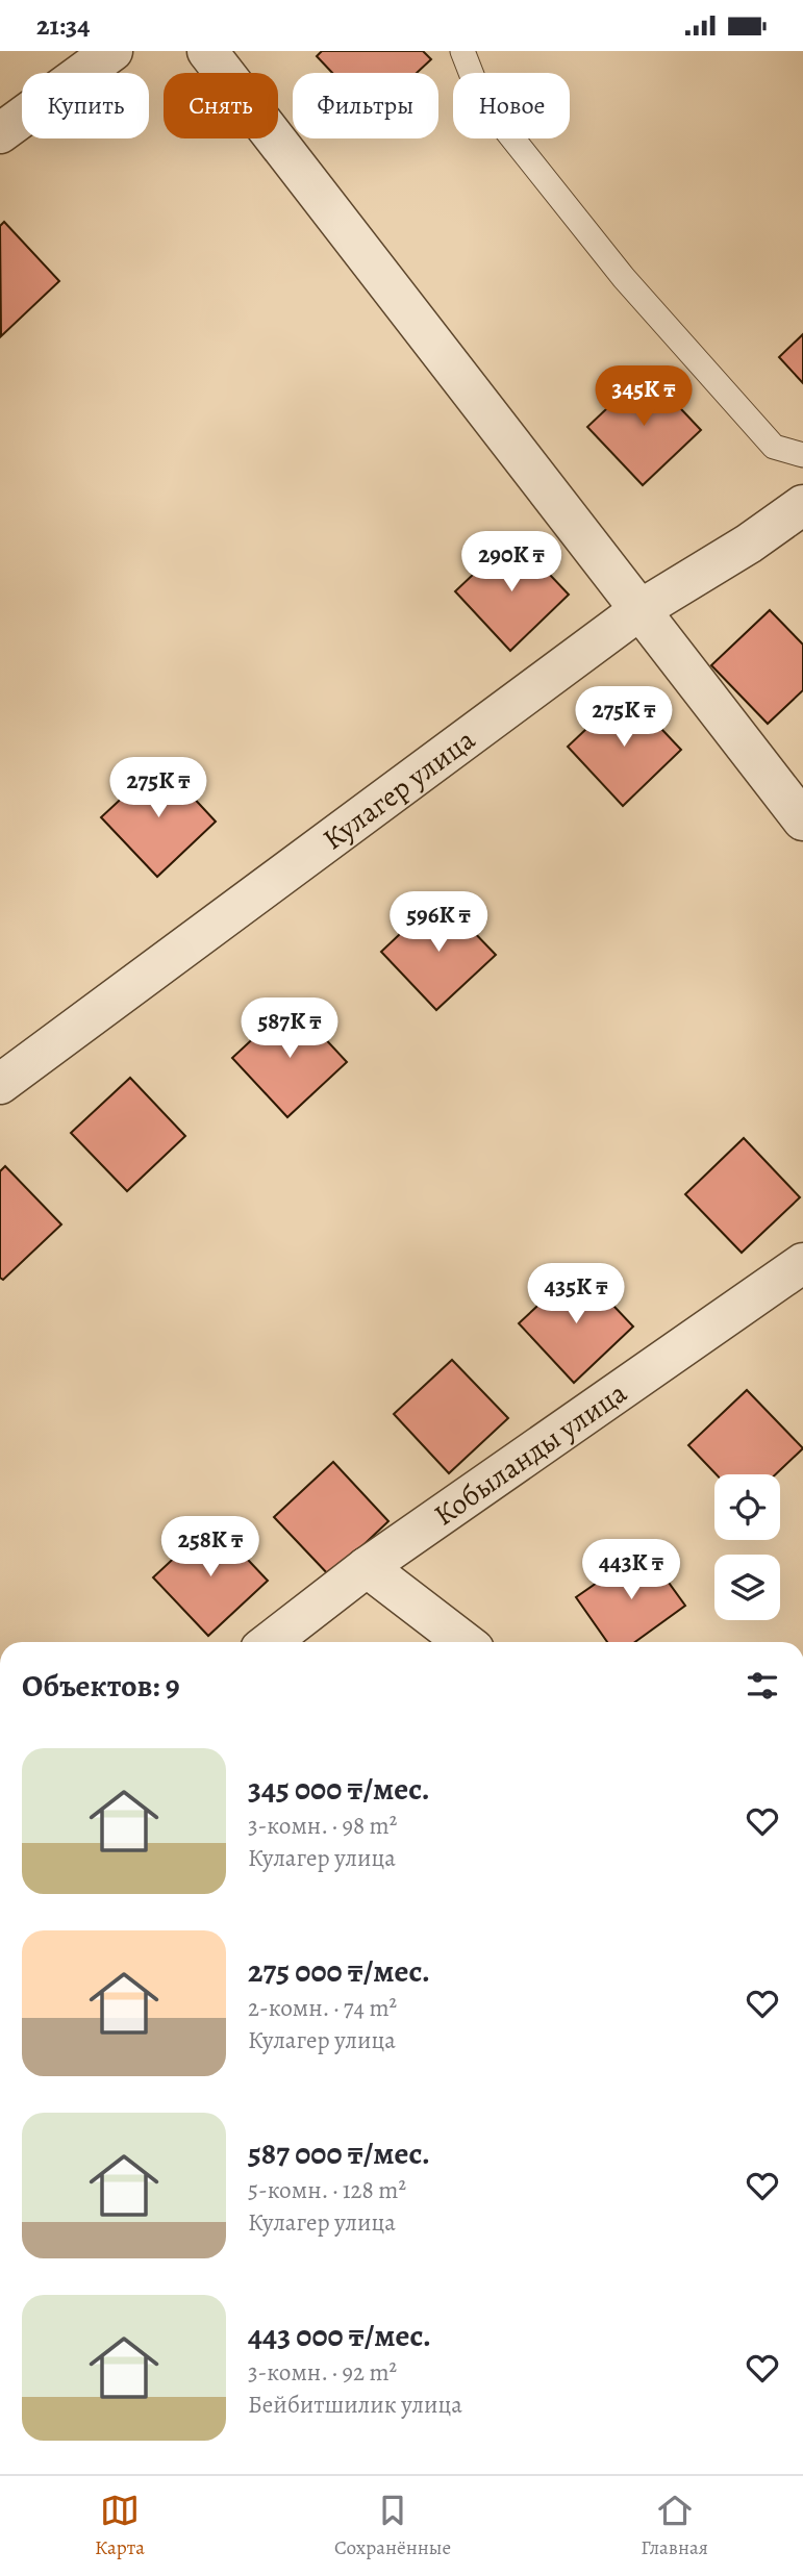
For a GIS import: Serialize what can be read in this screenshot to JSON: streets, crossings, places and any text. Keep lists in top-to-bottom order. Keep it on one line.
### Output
{"streets":{"street":["Кулагер улица","Кобыланды улица"]},"page":{"status":"21:34","chip":["Купить","Снять","Фильтры","Новое"],"price":["345K ₸","290K ₸","275K ₸","275K ₸","596K ₸","587K ₸","435K ₸","258K ₸","443K ₸"],"heading":"Объектов: 9","list":[{"name":"345 000 ₸/мес.","note":"3-комн. · 98 m² · Кулагер улица"},{"name":"275 000 ₸/мес.","note":"2-комн. · 74 m² · Кулагер улица"},{"name":"587 000 ₸/мес.","note":"5-комн. · 128 m² · Кулагер улица"},{"name":"443 000 ₸/мес.","note":"3-комн. · 92 m² · Бейбитшилик улица"}],"tabs":["Карта","Сохранённые","Главная"]}}
